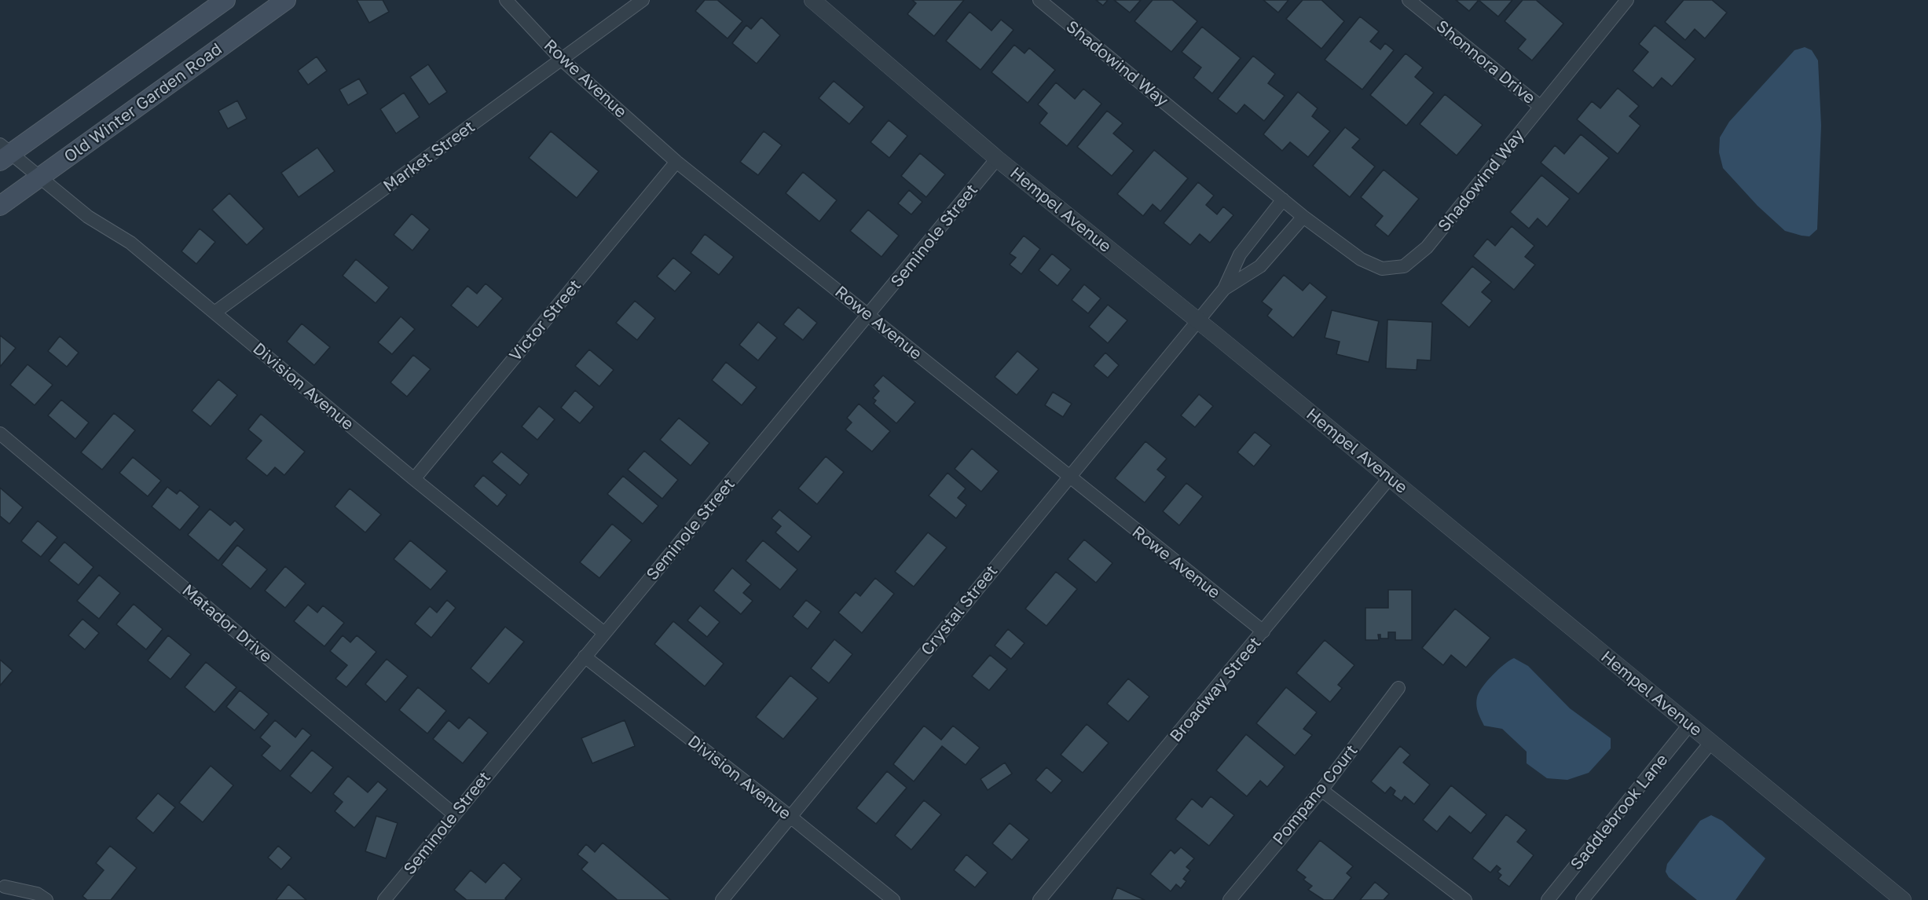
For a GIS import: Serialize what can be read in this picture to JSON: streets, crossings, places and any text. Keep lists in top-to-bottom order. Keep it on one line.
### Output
{"streets":{"main road":["Old Winter Garden Road"],"street":["Shonnora Drive","Shadowind Way","Rowe Avenue","Market Street","Hempel Avenue","Seminole Street","Victor Street","Division Avenue","Crystal Street","Matador Drive","Broadway Street","Pompano Court","Saddlebrook Lane"]},"crossings":[["Shonnora Drive","Shadowind Way"],["Rowe Avenue","Market Street"],["Rowe Avenue","Seminole Street"],["Rowe Avenue","Victor Street"],["Rowe Avenue","Crystal Street"],["Rowe Avenue","Broadway Street"],["Old Winter Garden Road","Division Avenue"],["Market Street","Division Avenue"],["Hempel Avenue","Seminole Street"],["Hempel Avenue","Crystal Street"],["Hempel Avenue","Broadway Street"],["Hempel Avenue","Saddlebrook Lane"],["Seminole Street","Division Avenue"],["Seminole Street","Matador Drive"],["Victor Street","Division Avenue"],["Division Avenue","Crystal Street"]]}
